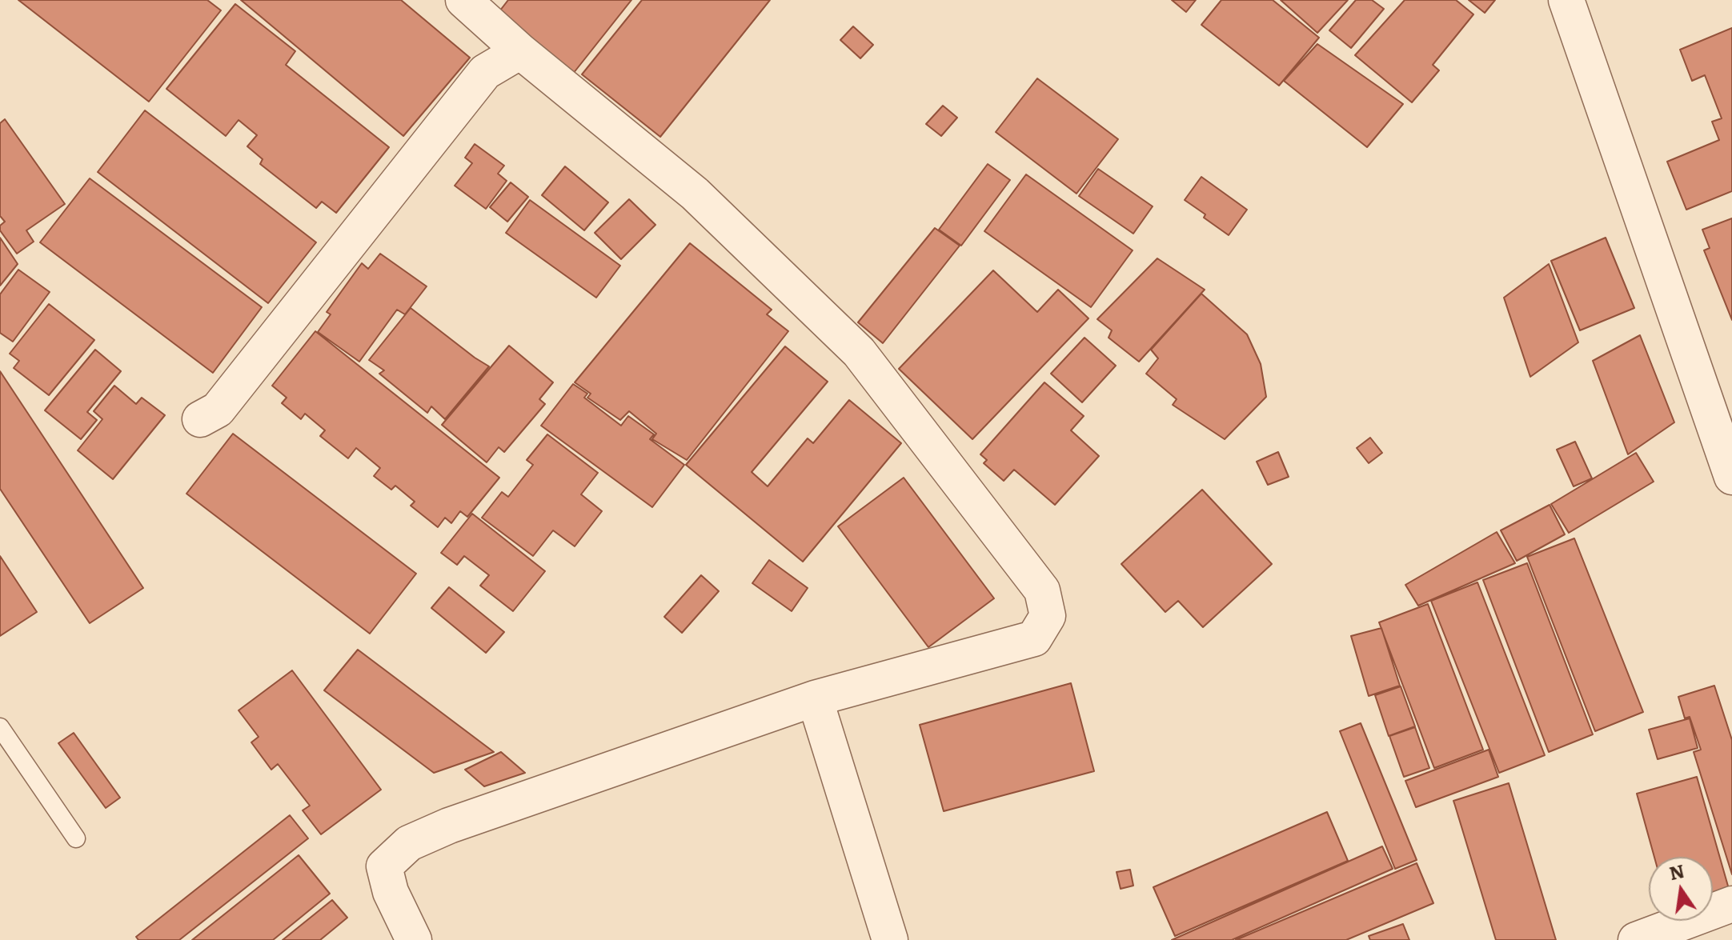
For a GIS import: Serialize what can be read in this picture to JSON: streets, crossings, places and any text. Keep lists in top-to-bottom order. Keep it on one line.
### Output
{"north":"top"}
